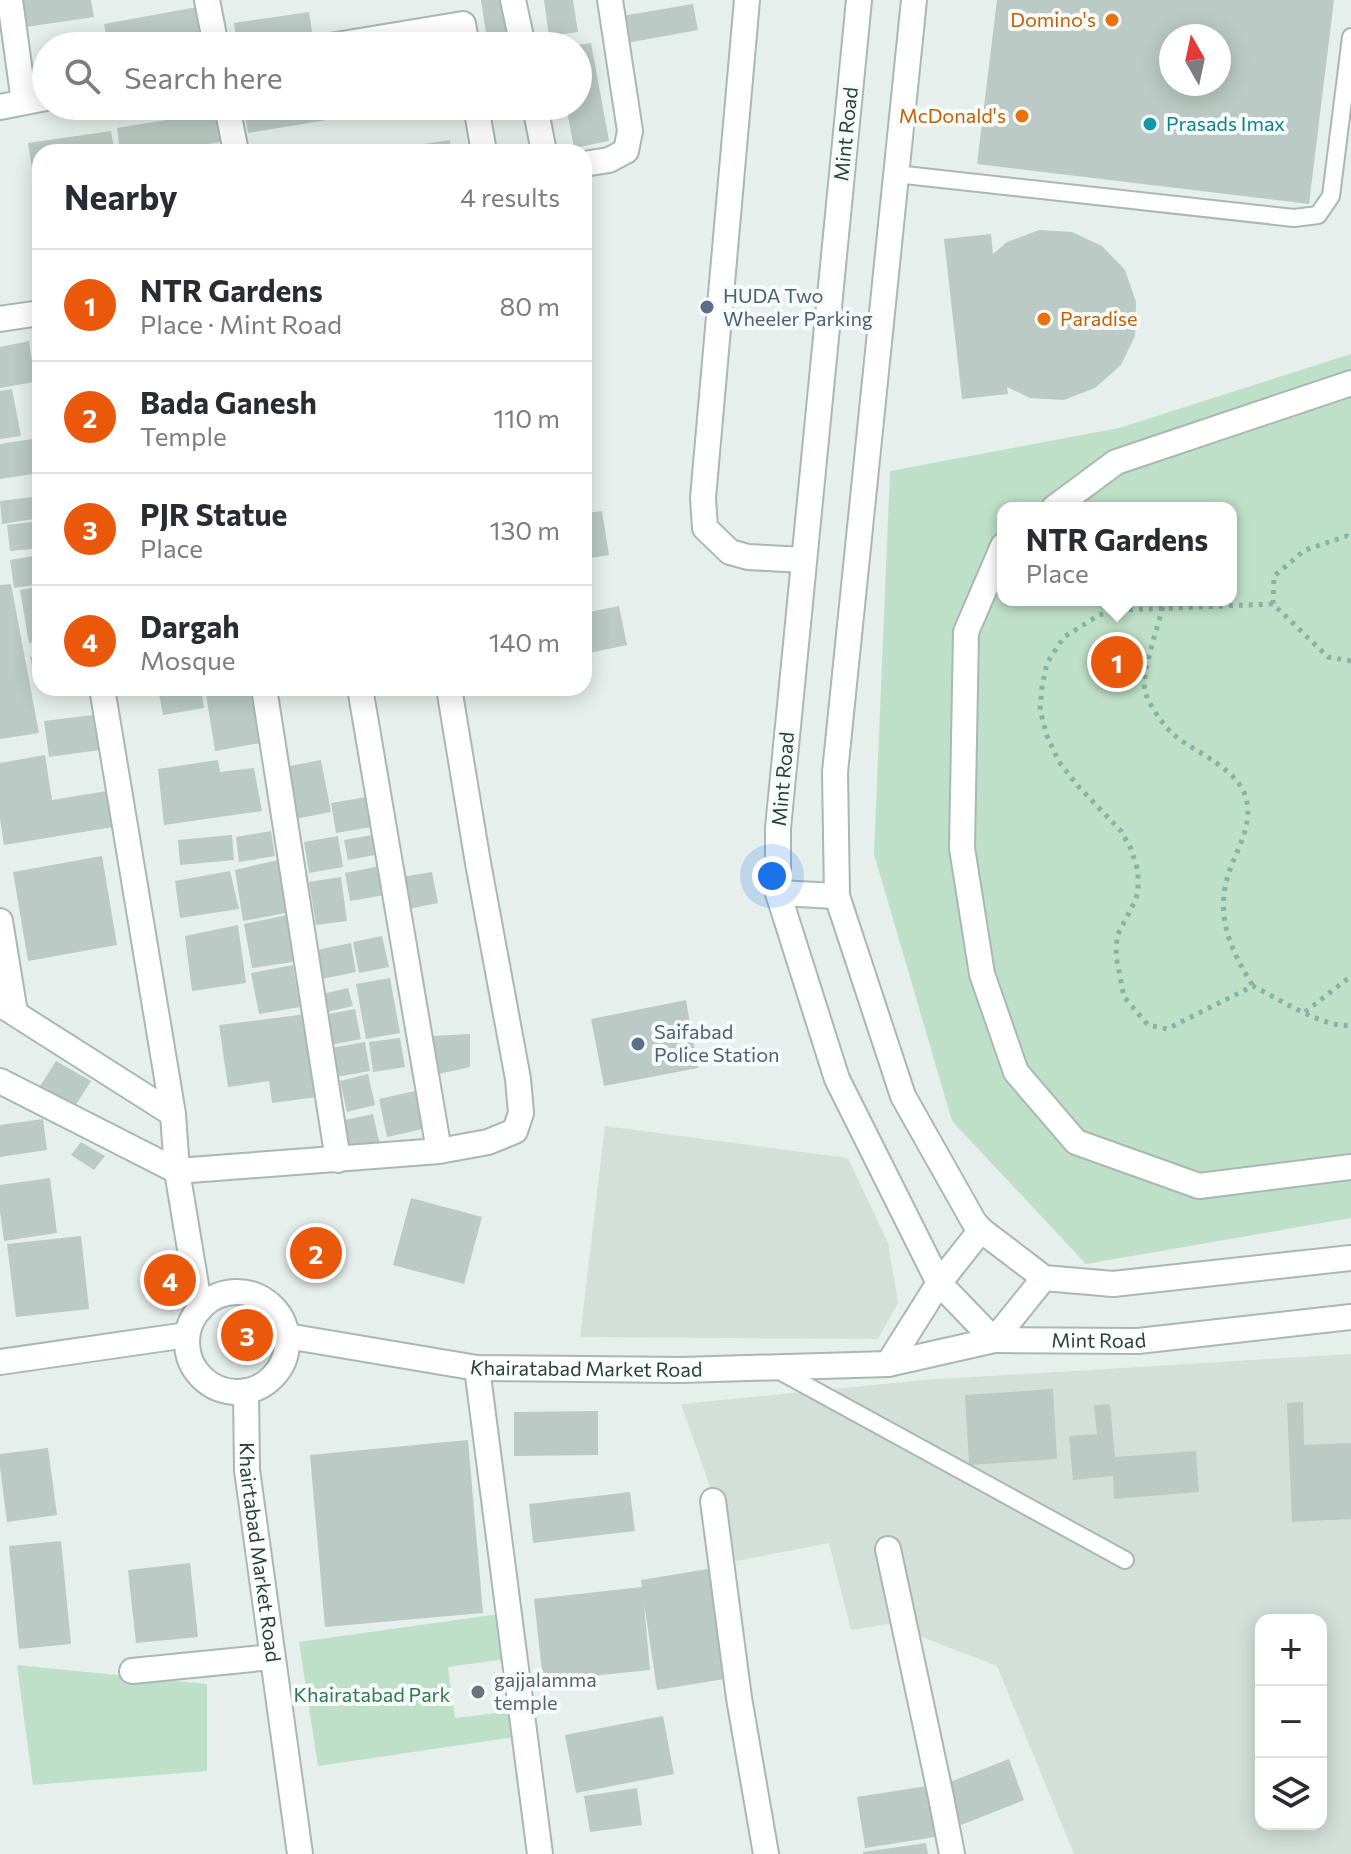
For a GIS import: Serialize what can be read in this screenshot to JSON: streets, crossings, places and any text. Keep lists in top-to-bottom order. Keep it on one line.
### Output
{"streets":{"street":["Mint Road","Khairatabad Market Road","Khairtabad Market Road"]},"crossings":[["Mint Road","Khairatabad Market Road"],["Khairatabad Market Road","Khairtabad Market Road"]],"parks":["Khairatabad Park"],"places":["Domino's","McDonald's","Prasads Imax","HUDA Two Wheeler Parking","Paradise","Saifabad Police Station","gajjalamma temple"],"north":"top","page":{"search":"Search here","heading":["Nearby","4 results"],"list":[{"mark":"1","name":"NTR Gardens","note":"Place · Mint Road","value":"80 m"},{"mark":"2","name":"Bada Ganesh","note":"Temple","value":"110 m"},{"mark":"3","name":"PJR Statue","note":"Place","value":"130 m"},{"mark":"4","name":"Dargah","note":"Mosque","value":"140 m"}],"popup":["NTR Gardens","Place"],"pins":["1","2","4","3"],"map_buttons":["+","−"]}}
